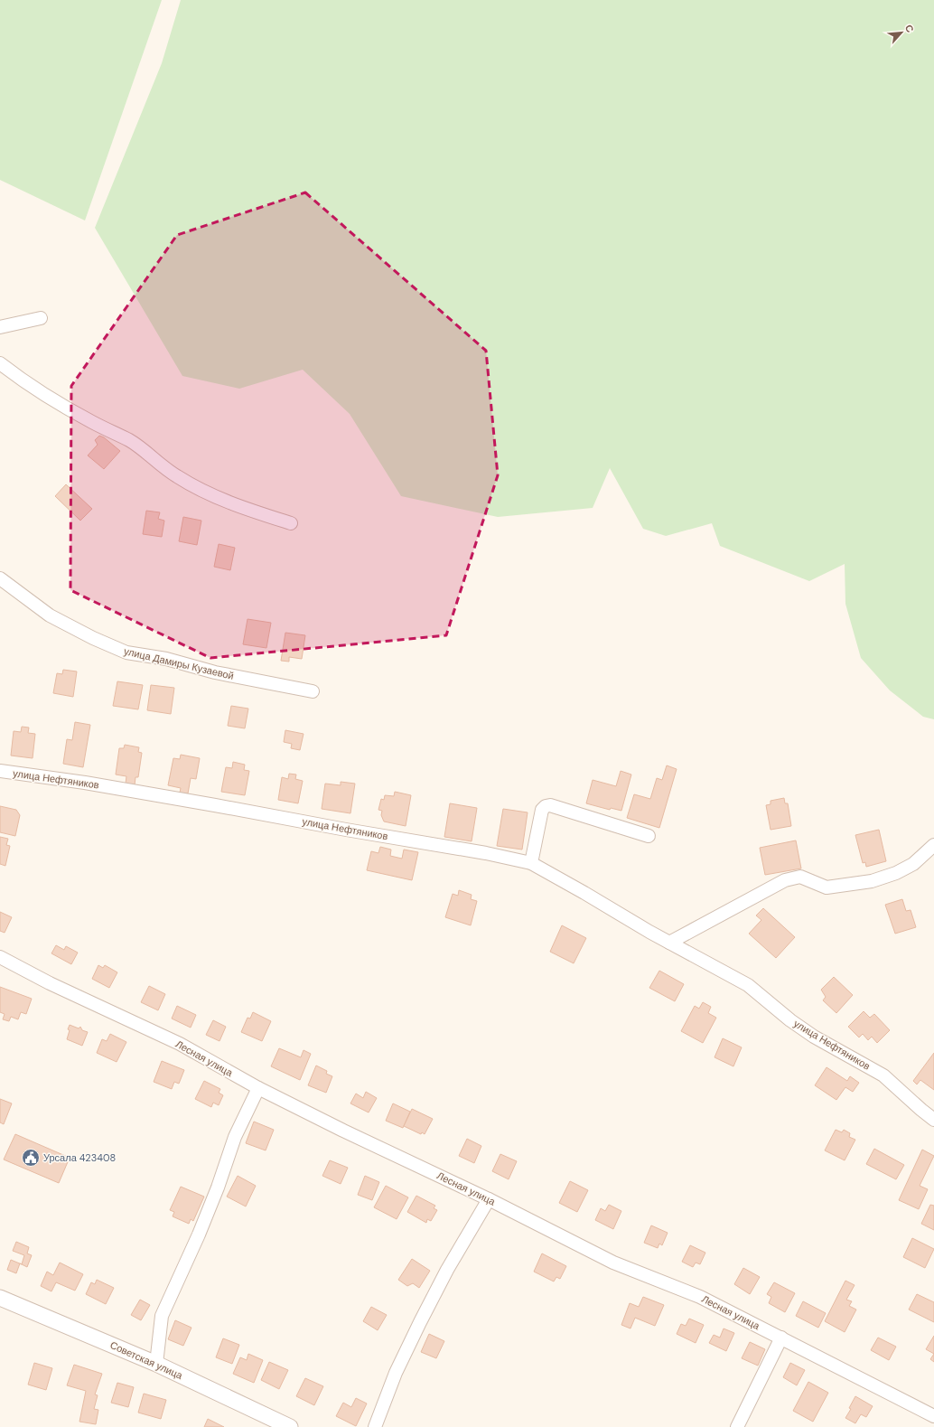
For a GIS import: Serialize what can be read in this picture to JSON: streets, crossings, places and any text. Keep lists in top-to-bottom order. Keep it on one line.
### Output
{"streets":{"street":["улица Дамиры Кузаевой","улица Нефтяников","Лесная улица","Советская улица"]},"places":{"public building":["Урсала 423408"]},"north":"top right"}
